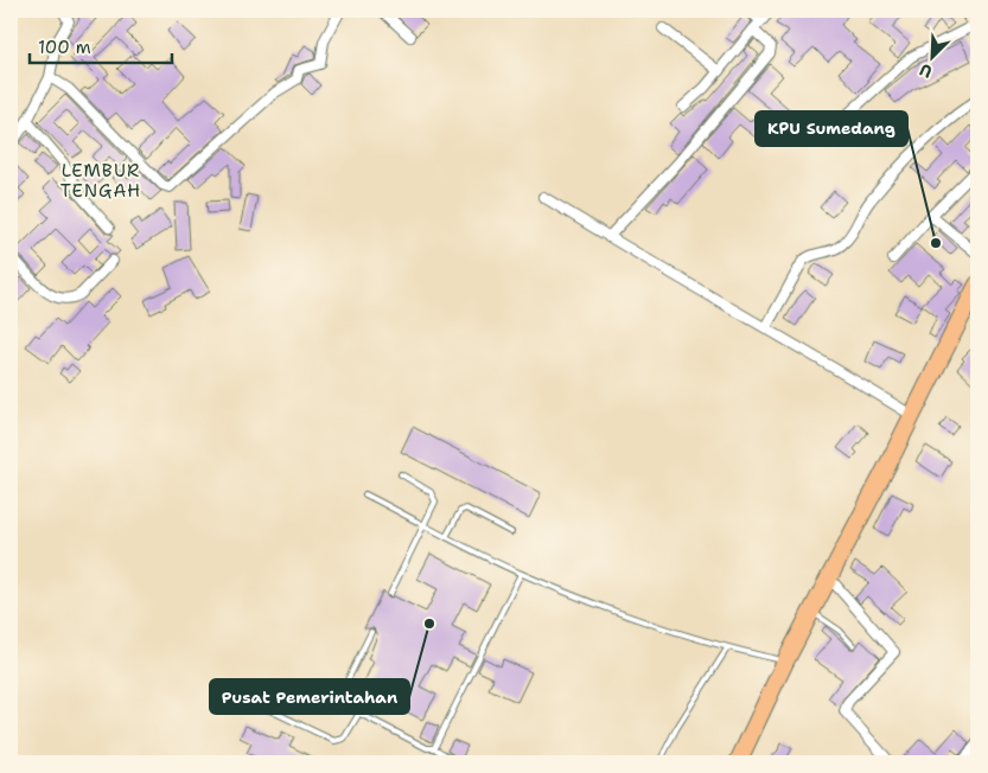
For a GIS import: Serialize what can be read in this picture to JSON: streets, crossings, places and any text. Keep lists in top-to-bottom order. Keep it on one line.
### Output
{"districts":["LEMBUR TENGAH"],"places":["KPU Sumedang","Pusat Pemerintahan"],"scale_bar":"100 m","north":"bottom left"}
